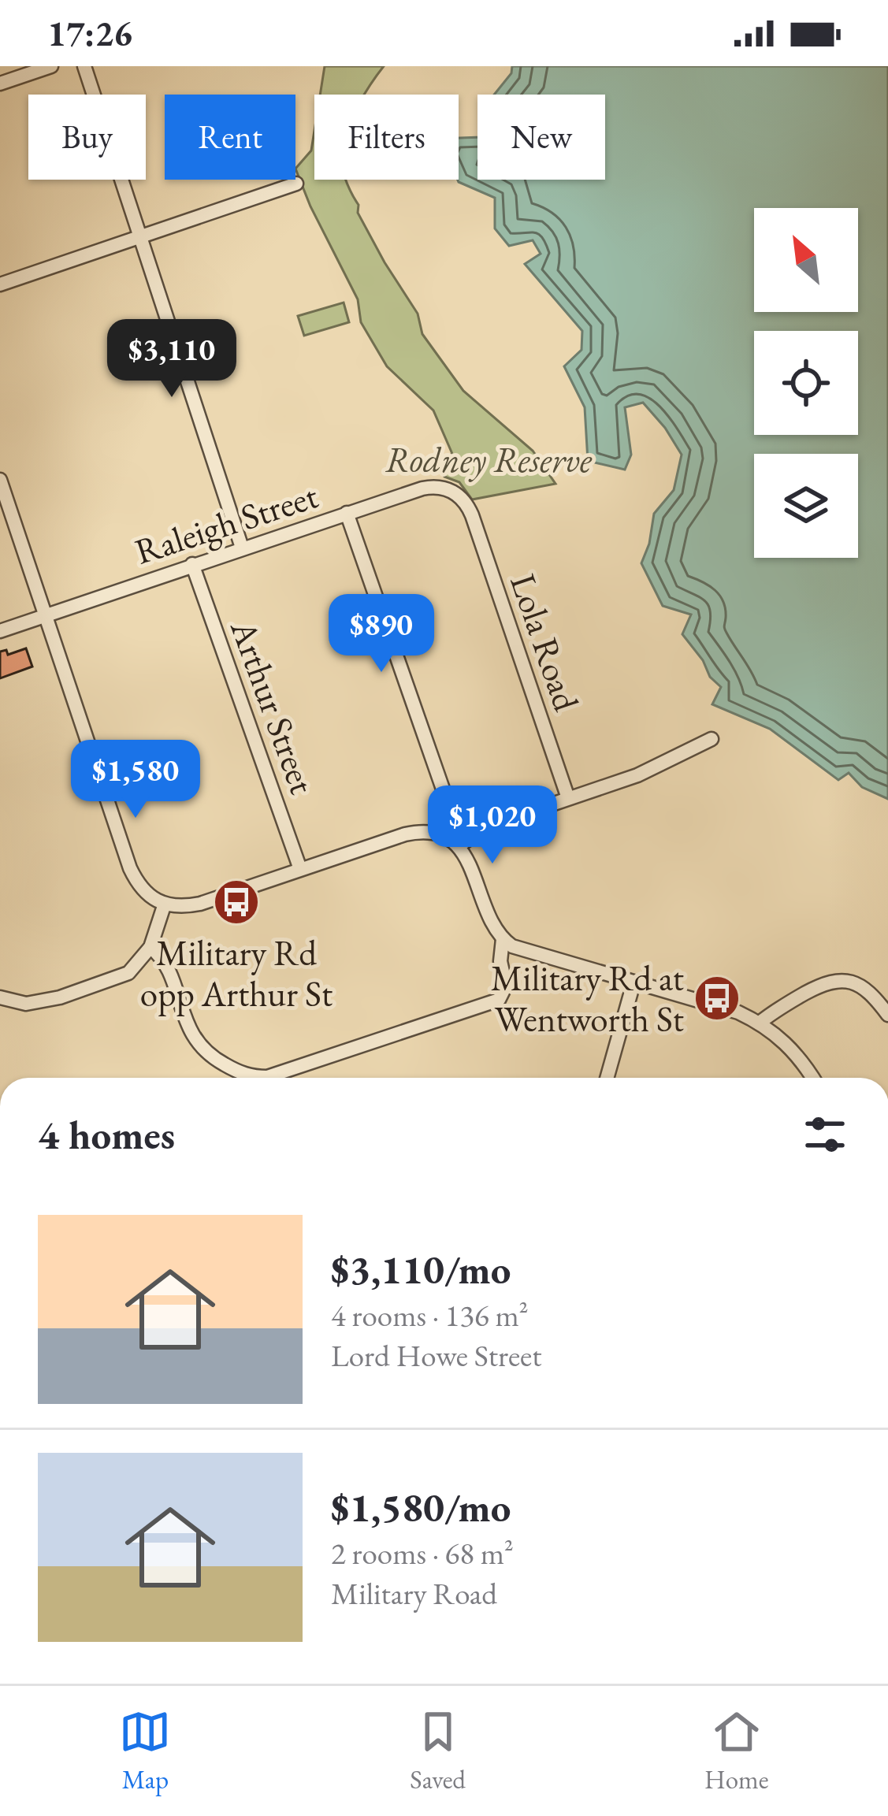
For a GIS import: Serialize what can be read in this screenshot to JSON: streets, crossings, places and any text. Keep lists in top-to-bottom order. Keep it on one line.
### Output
{"streets":{"street":["Raleigh Street","Lola Road","Arthur Street"]},"crossings":[["Raleigh Street","Lola Road"],["Raleigh Street","Arthur Street"]],"parks":["Rodney Reserve"],"places":{"bus stop":["Military Rd opp Arthur St","Military Rd at Wentworth St"]},"north":"top left","page":{"status":"17:26","chip":["Buy","Rent","Filters","New"],"price":["$3,110","$890","$1,580","$1,020"],"heading":"4 homes","list":[{"name":"$3,110/mo","note":"4 rooms · 136 m² · Lord Howe Street"},{"name":"$1,580/mo","note":"2 rooms · 68 m² · Military Road"}],"tabs":["Map","Saved","Home"]}}
